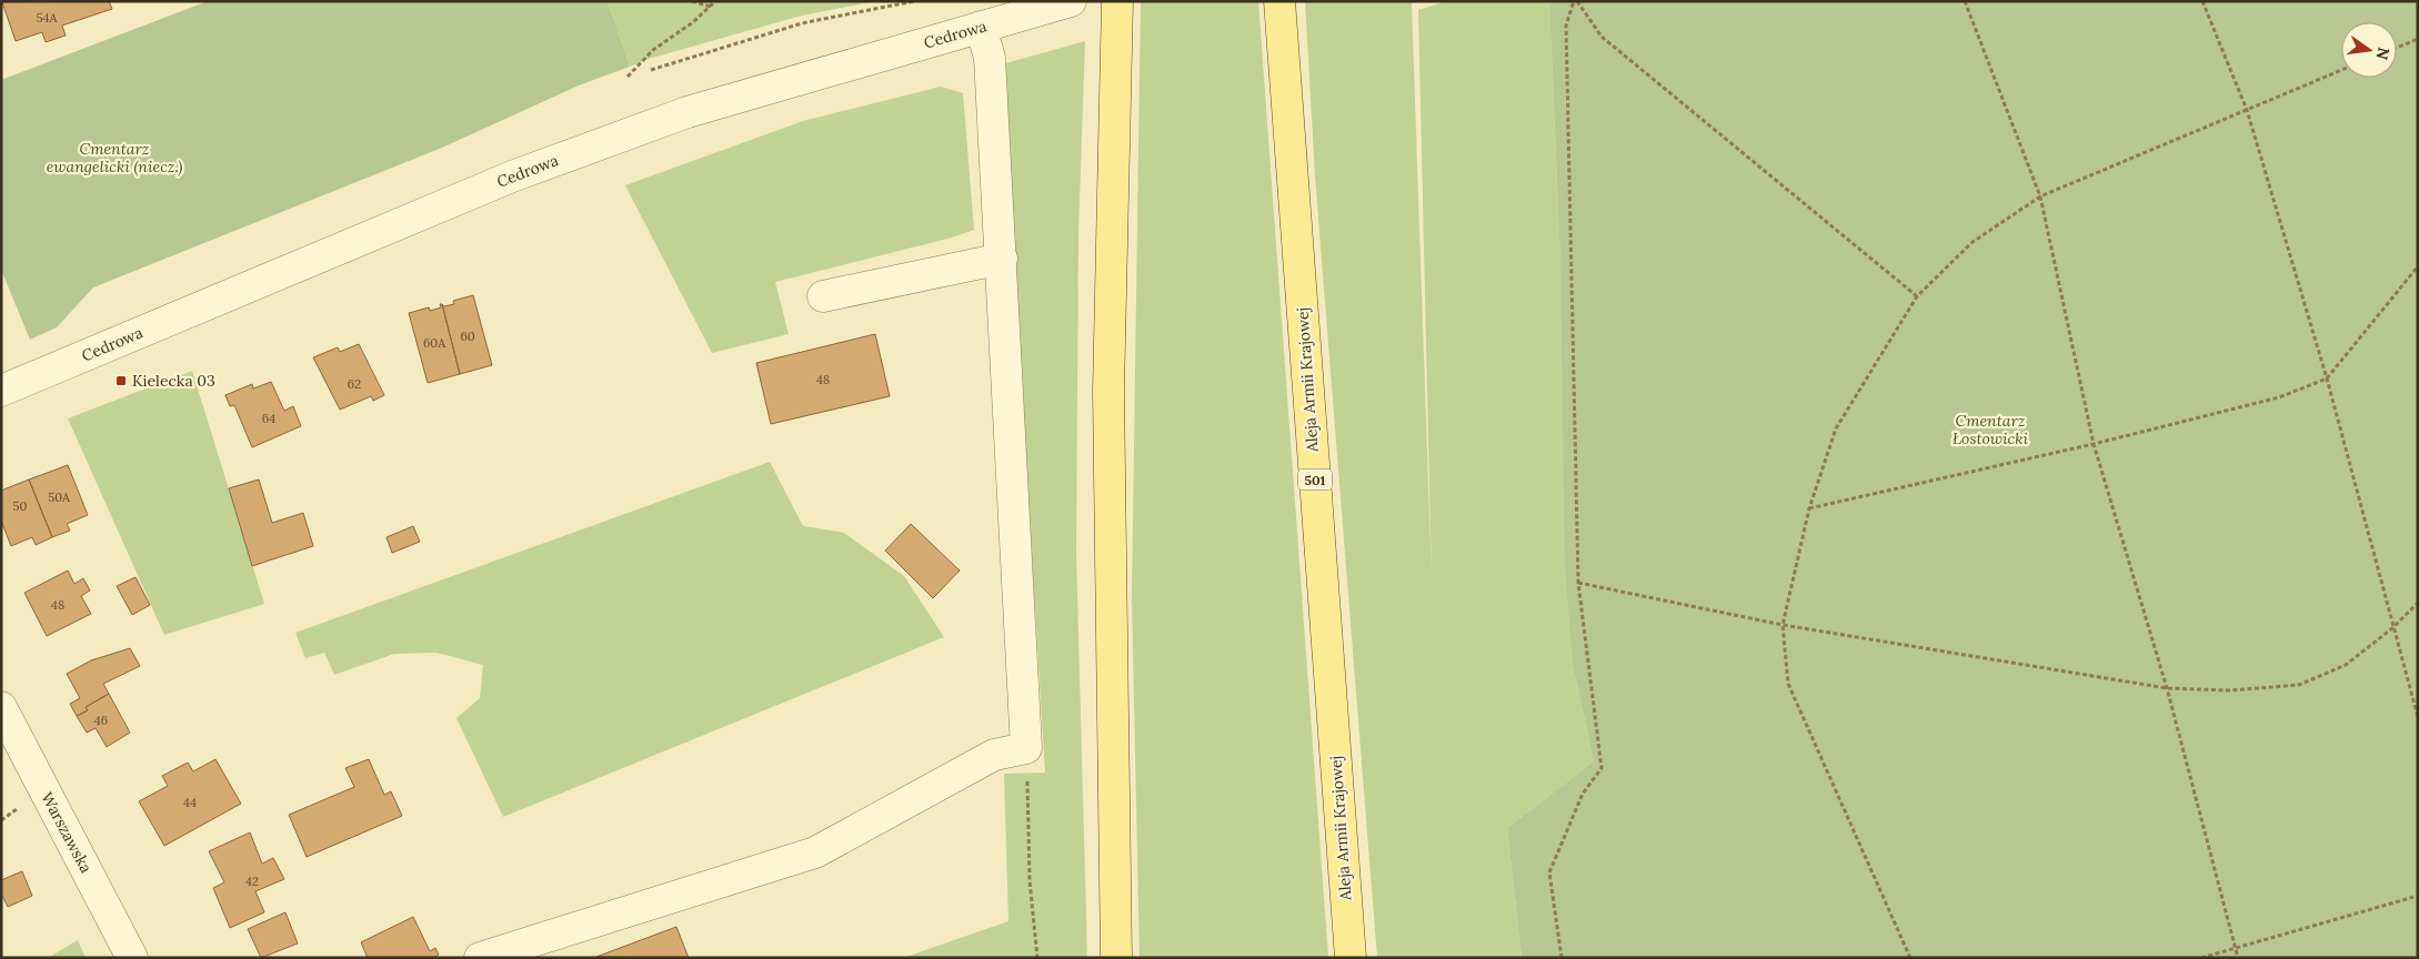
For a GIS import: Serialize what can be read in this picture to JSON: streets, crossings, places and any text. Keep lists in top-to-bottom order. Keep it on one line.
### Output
{"streets":{"main road":["Aleja Armii Krajowej","501"],"street":["Cedrowa","Warszawska"]},"parks":["Cmentarz ewangelicki (niecz.)","Cmentarz Łostowicki"],"places":{"transit":["Kielecka 03"]},"house_numbers":["54A","60","60A","48","62","64","50A","50","48","46","44","42"],"north":"right"}
